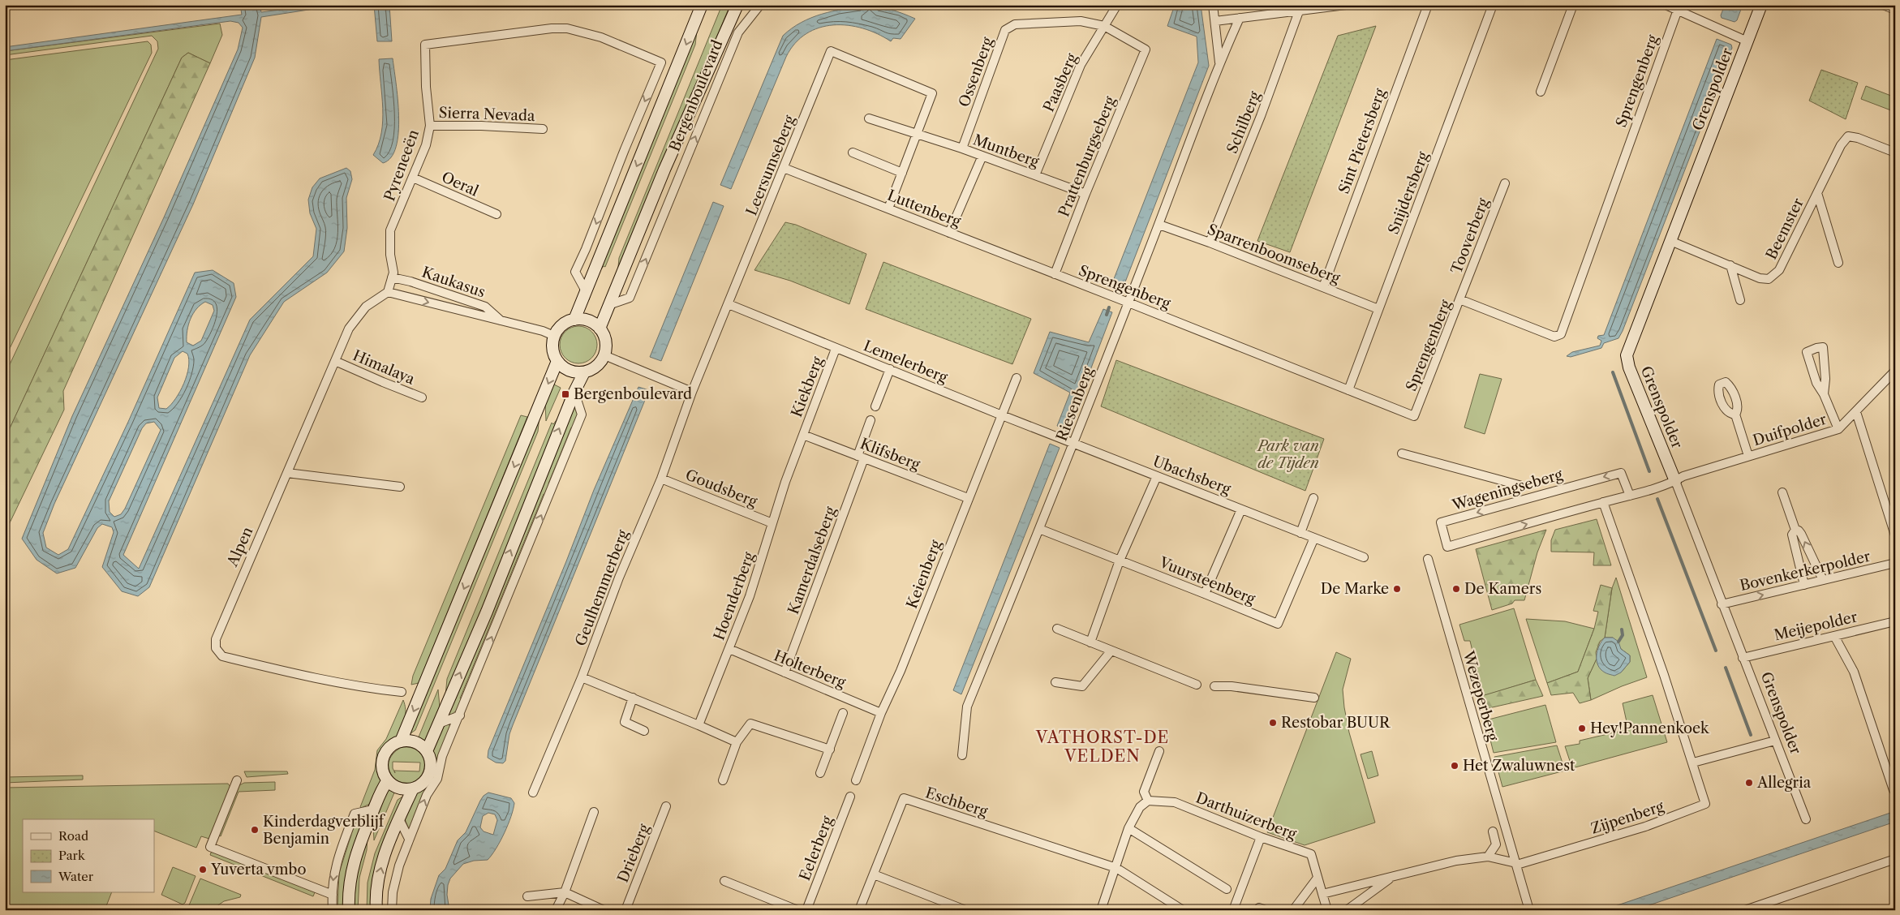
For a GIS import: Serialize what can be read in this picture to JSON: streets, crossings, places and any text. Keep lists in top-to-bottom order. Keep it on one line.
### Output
{"streets":{"main road":["Grenspolder","Bergenboulevard"],"street":["Ossenberg","Sprengenberg","Paasberg","Sierra Nevada","Schilberg","Sint Pietersberg","Muntberg","Prattenburgseberg","Pyreneeën","Leersumseberg","Oeral","Snijdersberg","Luttenberg","Beemster","Tooverberg","Sparrenboomseberg","Kaukasus","Lemelerberg","Himalaya","Kiekberg","Riesenberg","Duifpolder","Klifsberg","Ubachsberg","Goudsberg","Wageningseberg","Alpen","Kamerdalseberg","Bovenkerkerpolder","Keienberg","Vuursteenberg","Geulhemmerberg","Hoenderberg","Meijepolder","Holterberg","Wezeperberg","Eschberg","Darthuizerberg","Zijpenberg","Eelerberg","Drieberg"]},"crossings":[["Ossenberg","Paasberg"],["Ossenberg","Muntberg"],["Ossenberg","Prattenburgseberg"],["Sprengenberg","Prattenburgseberg"],["Sprengenberg","Snijdersberg"],["Sprengenberg","Luttenberg"],["Sprengenberg","Tooverberg"],["Sprengenberg","Riesenberg"],["Paasberg","Muntberg"],["Grenspolder","Beemster"],["Grenspolder","Duifpolder"],["Grenspolder","Wageningseberg"],["Grenspolder","Bovenkerkerpolder"],["Grenspolder","Meijepolder"],["Bergenboulevard","Pyreneeën"],["Bergenboulevard","Kaukasus"],["Sierra Nevada","Pyreneeën"],["Schilberg","Sparrenboomseberg"],["Sint Pietersberg","Sparrenboomseberg"],["Muntberg","Prattenburgseberg"],["Muntberg","Leersumseberg"],["Prattenburgseberg","Luttenberg"],["Pyreneeën","Oeral"],["Pyreneeën","Kaukasus"],["Pyreneeën","Alpen"],["Leersumseberg","Luttenberg"],["Leersumseberg","Lemelerberg"],["Leersumseberg","Geulhemmerberg"],["Snijdersberg","Sparrenboomseberg"],["Sparrenboomseberg","Riesenberg"],["Kaukasus","Alpen"],["Lemelerberg","Kiekberg"],["Lemelerberg","Riesenberg"],["Lemelerberg","Ubachsberg"],["Lemelerberg","Keienberg"],["Himalaya","Alpen"],["Kiekberg","Klifsberg"],["Kiekberg","Hoenderberg"],["Riesenberg","Ubachsberg"],["Riesenberg","Vuursteenberg"],["Duifpolder","Wageningseberg"],["Klifsberg","Kamerdalseberg"],["Klifsberg","Keienberg"],["Klifsberg","Hoenderberg"],["Ubachsberg","Vuursteenberg"],["Goudsberg","Geulhemmerberg"],["Goudsberg","Hoenderberg"],["Wageningseberg","Zijpenberg"],["Kamerdalseberg","Holterberg"],["Keienberg","Holterberg"],["Hoenderberg","Holterberg"],["Wezeperberg","Zijpenberg"]],"one_way":["Bovenkerkerpolder"],"districts":["VATHORST-DE VELDEN"],"parks":["Park van de Tijden"],"places":{"transit":["Bergenboulevard"],"other":["De Marke","De Kamers","Restobar BUUR","Hey!Pannenkoek","Het Zwaluwnest","Allegria","Kinderdagverblijf Benjamin","Yuverta vmbo"]},"legend":["Road","Park","Water"]}
